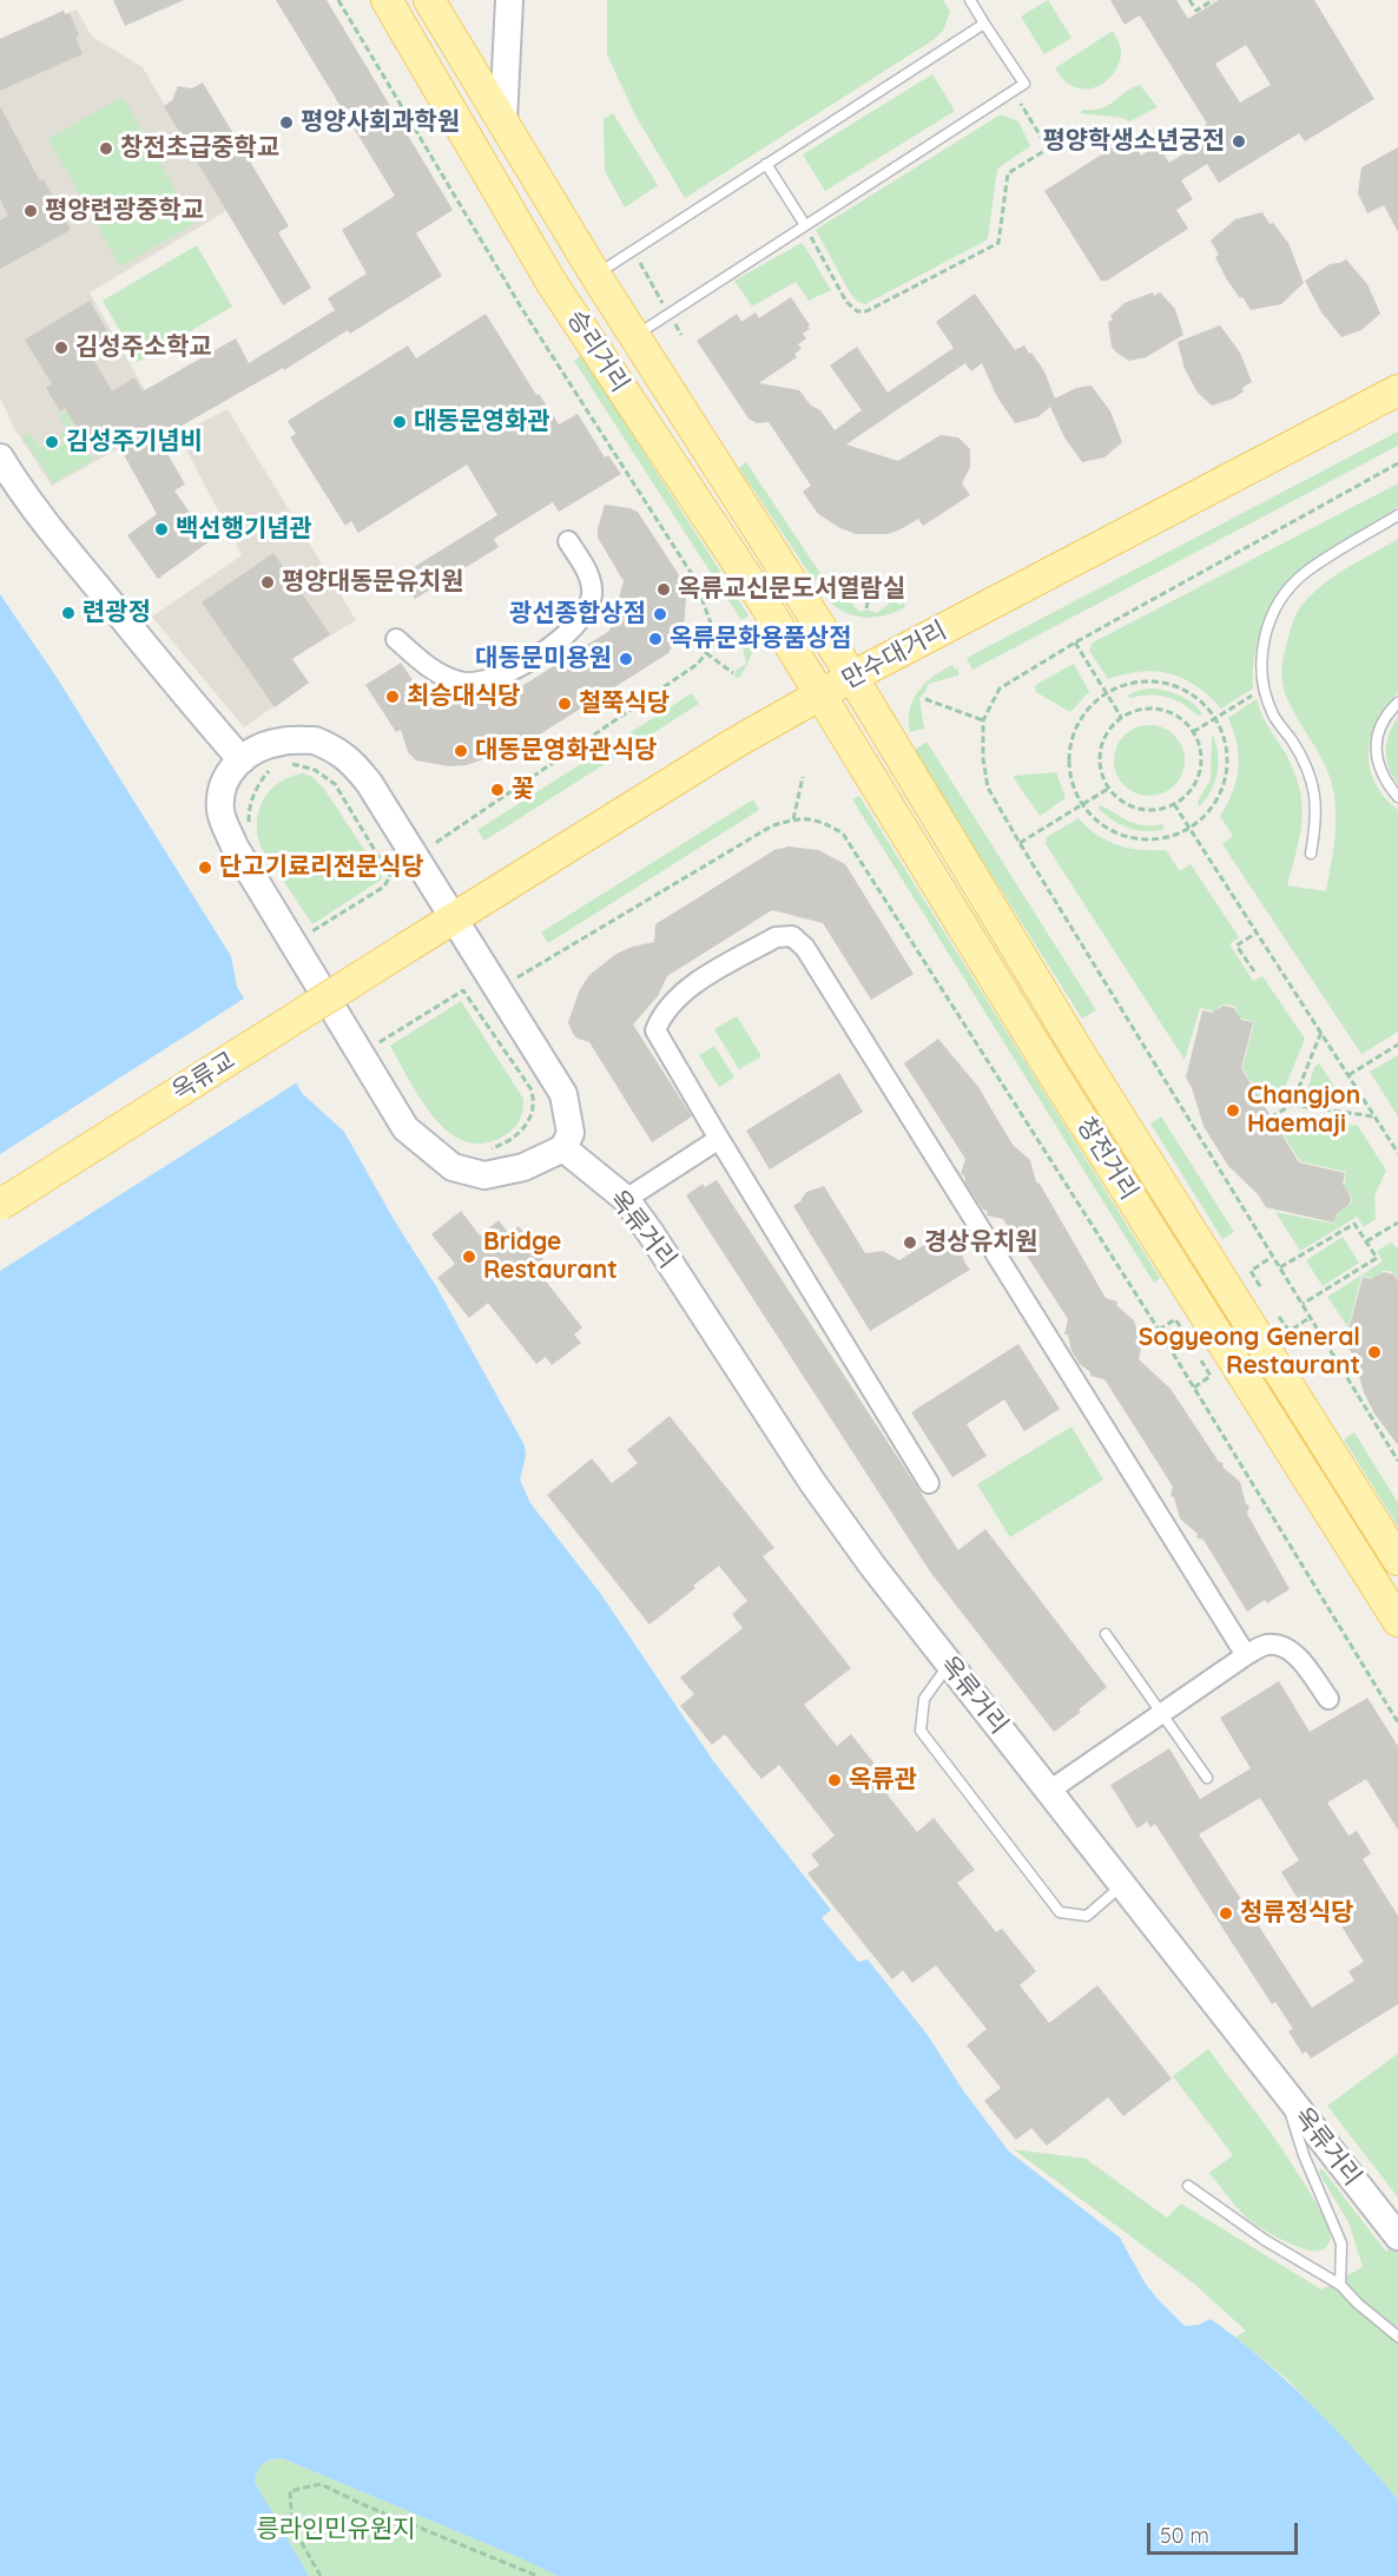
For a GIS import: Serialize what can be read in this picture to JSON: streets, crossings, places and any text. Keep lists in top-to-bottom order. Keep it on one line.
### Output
{"streets":{"main road":["승리거리","만수대거리","옥류교","창전거리"],"street":["옥류거리"]},"crossings":[["승리거리","만수대거리"],["승리거리","창전거리"],["만수대거리","옥류교"],["만수대거리","창전거리"]],"parks":["릉라인민유원지"],"places":["평양사회과학원","평양학생소년궁전","창전초급중학교","평양련광중학교","김성주소학교","대동문영화관","김성주기념비","백선행기념관","평양대동문유치원","옥류교신문도서열람실","련광정","광선종합상점","옥류문화용품상점","대동문미용원","최승대식당","철쭉식당","대동문영화관식당","꽃","단고기료리전문식당","Changjon Haemaji","경상유치원","Bridge Restaurant","Sogyeong General Restaurant","옥류관","청류정식당"],"scale_bar":"50 m"}
